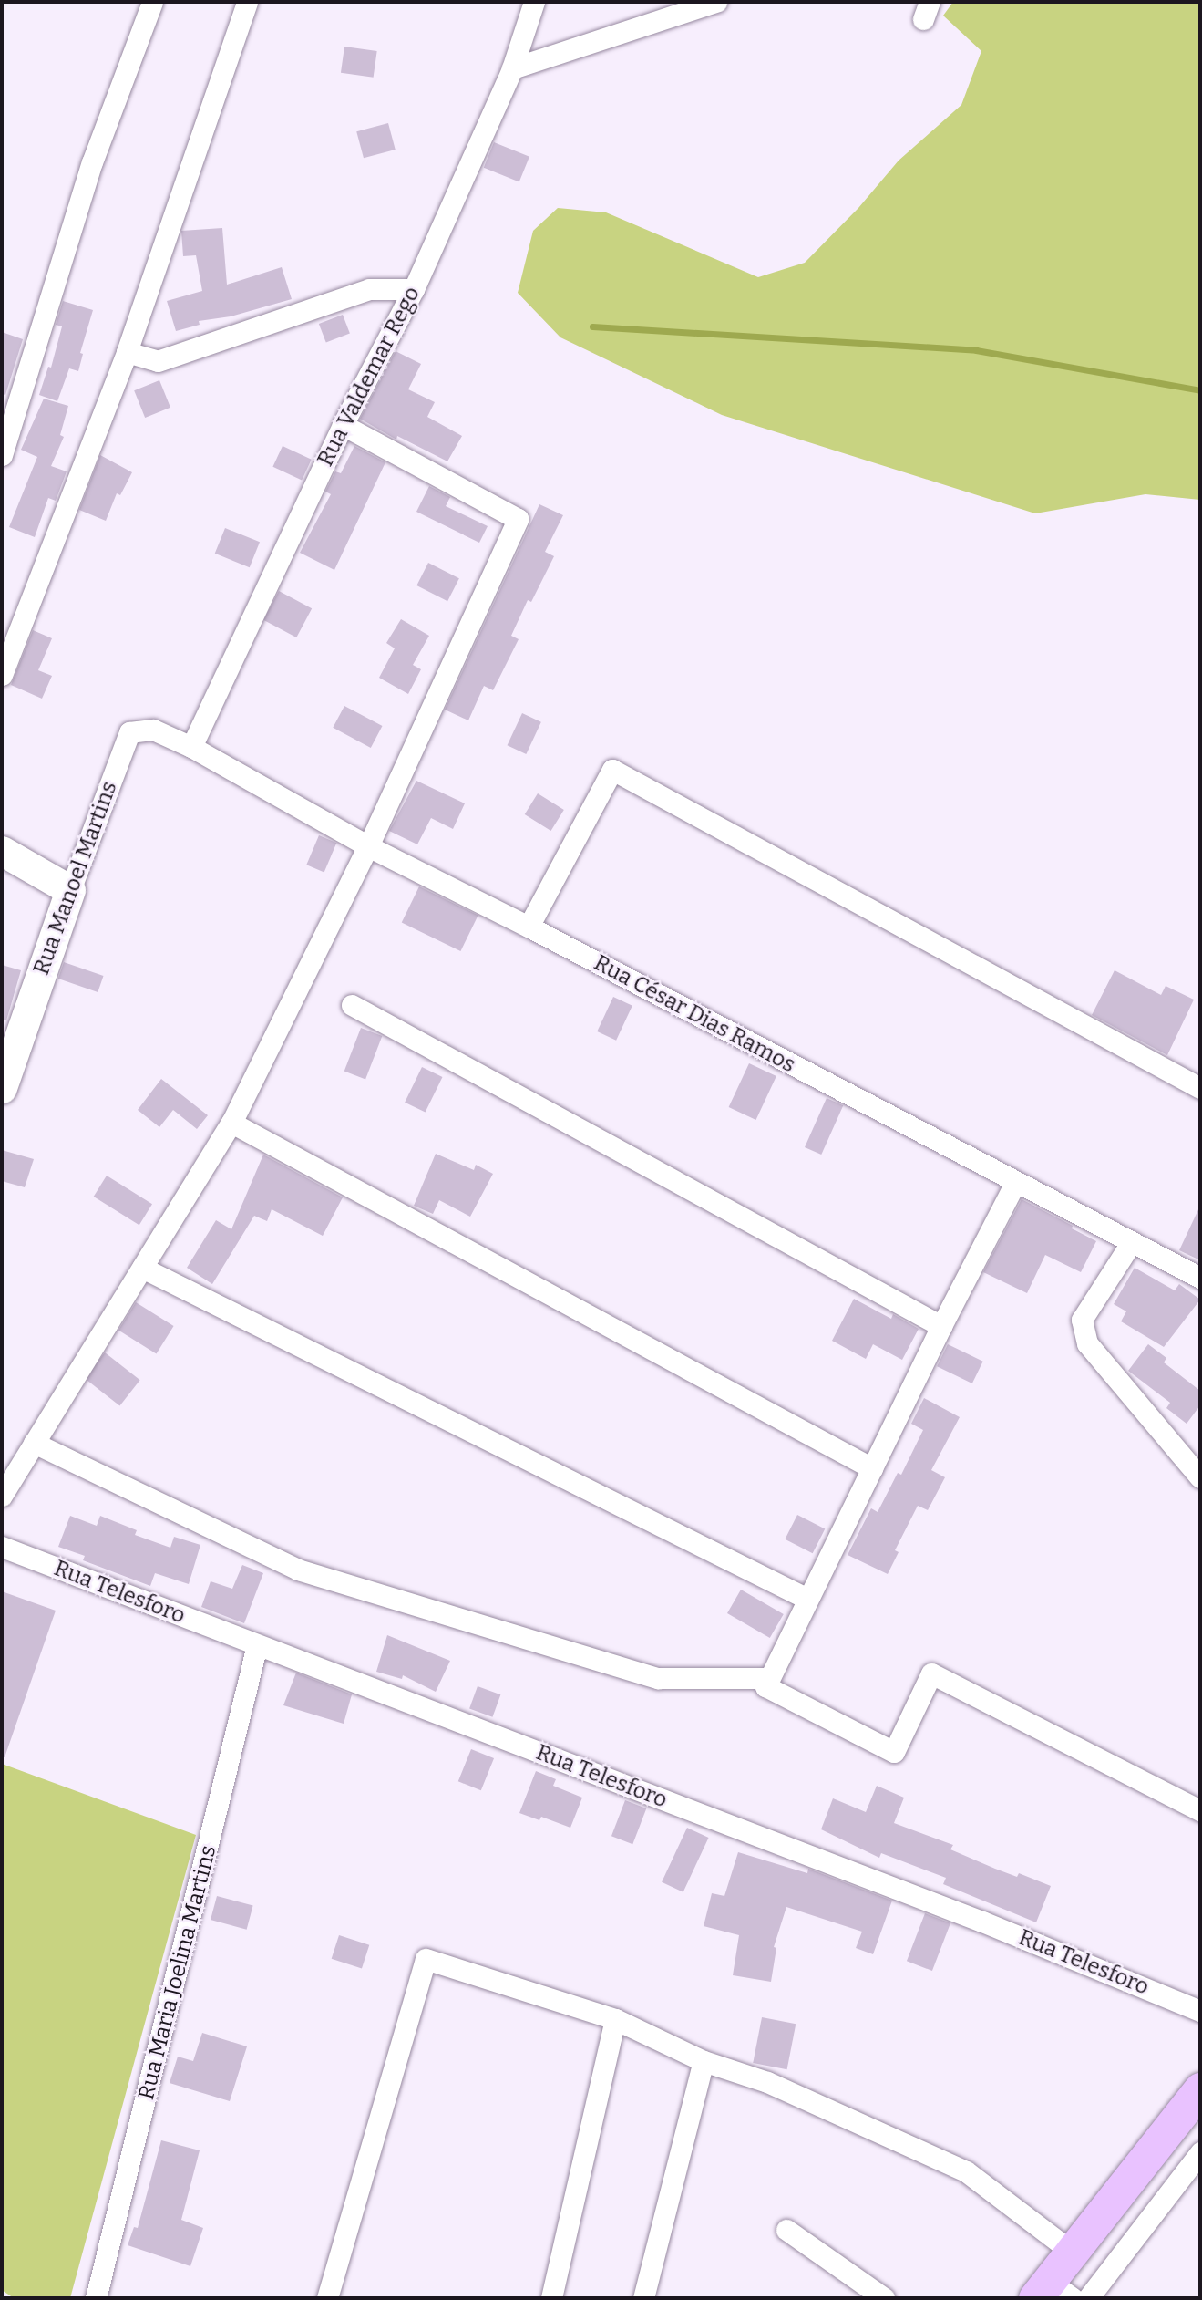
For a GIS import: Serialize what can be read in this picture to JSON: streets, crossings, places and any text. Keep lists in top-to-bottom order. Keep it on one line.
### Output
{"streets":{"street":["Rua Valdemar Rego","Rua Manoel Martins","Rua César Dias Ramos","Rua Telesforo","Rua Maria Joelina Martins"]},"crossings":[["Rua Valdemar Rego","Rua Manoel Martins"],["Rua Valdemar Rego","Rua César Dias Ramos"],["Rua Manoel Martins","Rua César Dias Ramos"],["Rua Telesforo","Rua Maria Joelina Martins"]]}
